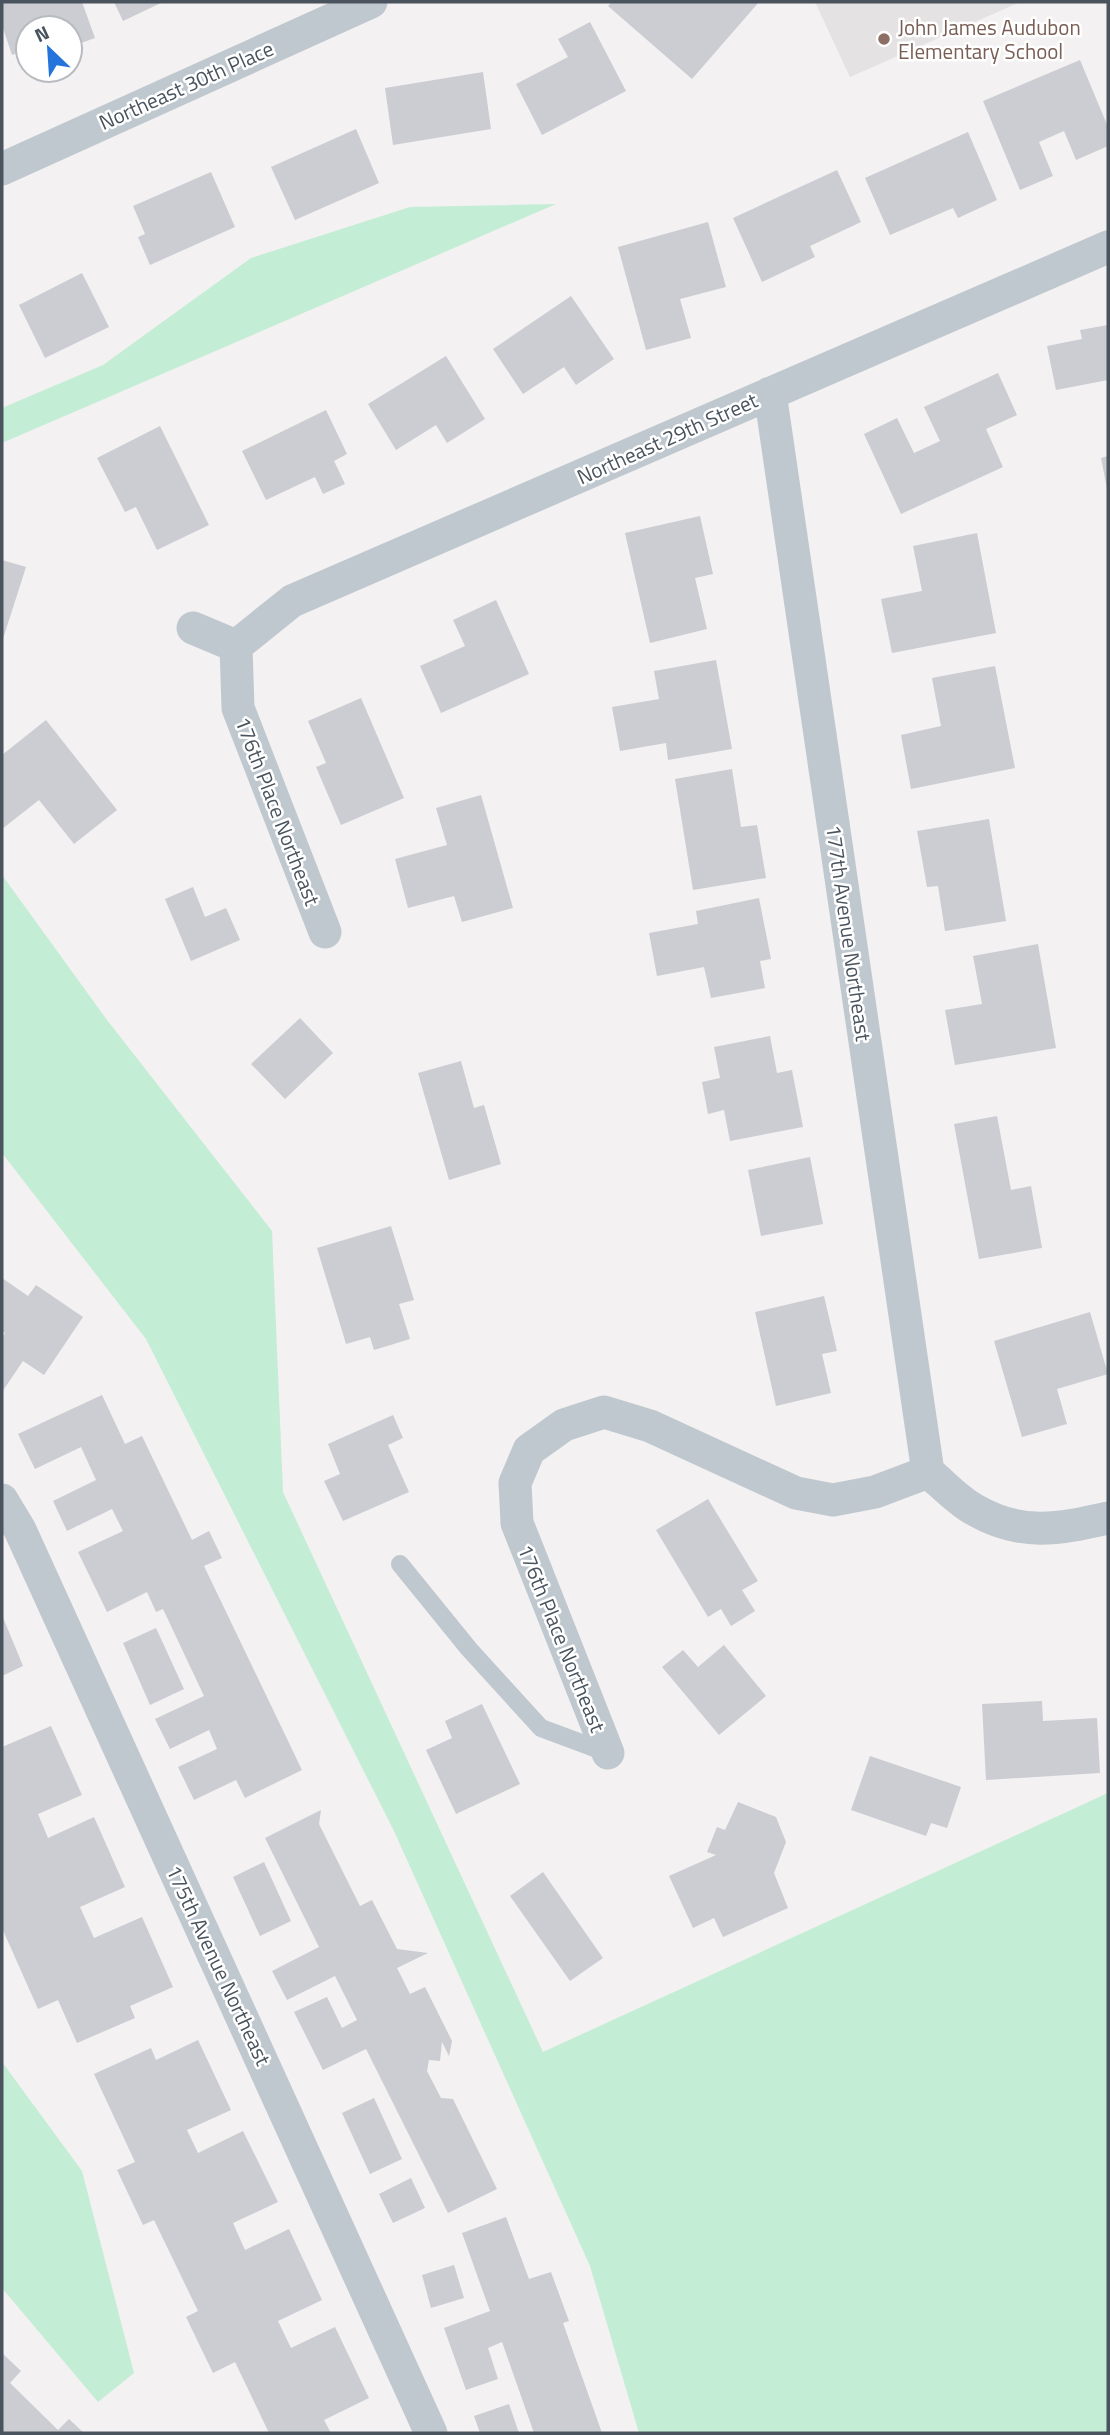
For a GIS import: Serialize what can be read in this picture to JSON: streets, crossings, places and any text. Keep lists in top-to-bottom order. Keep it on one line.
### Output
{"streets":{"street":["Northeast 30th Place","Northeast 29th Street","176th Place Northeast","177th Avenue Northeast","175th Avenue Northeast"]},"crossings":[["Northeast 29th Street","176th Place Northeast"],["Northeast 29th Street","177th Avenue Northeast"],["176th Place Northeast","177th Avenue Northeast"]],"places":["John James Audubon Elementary School"],"north":"top left"}
